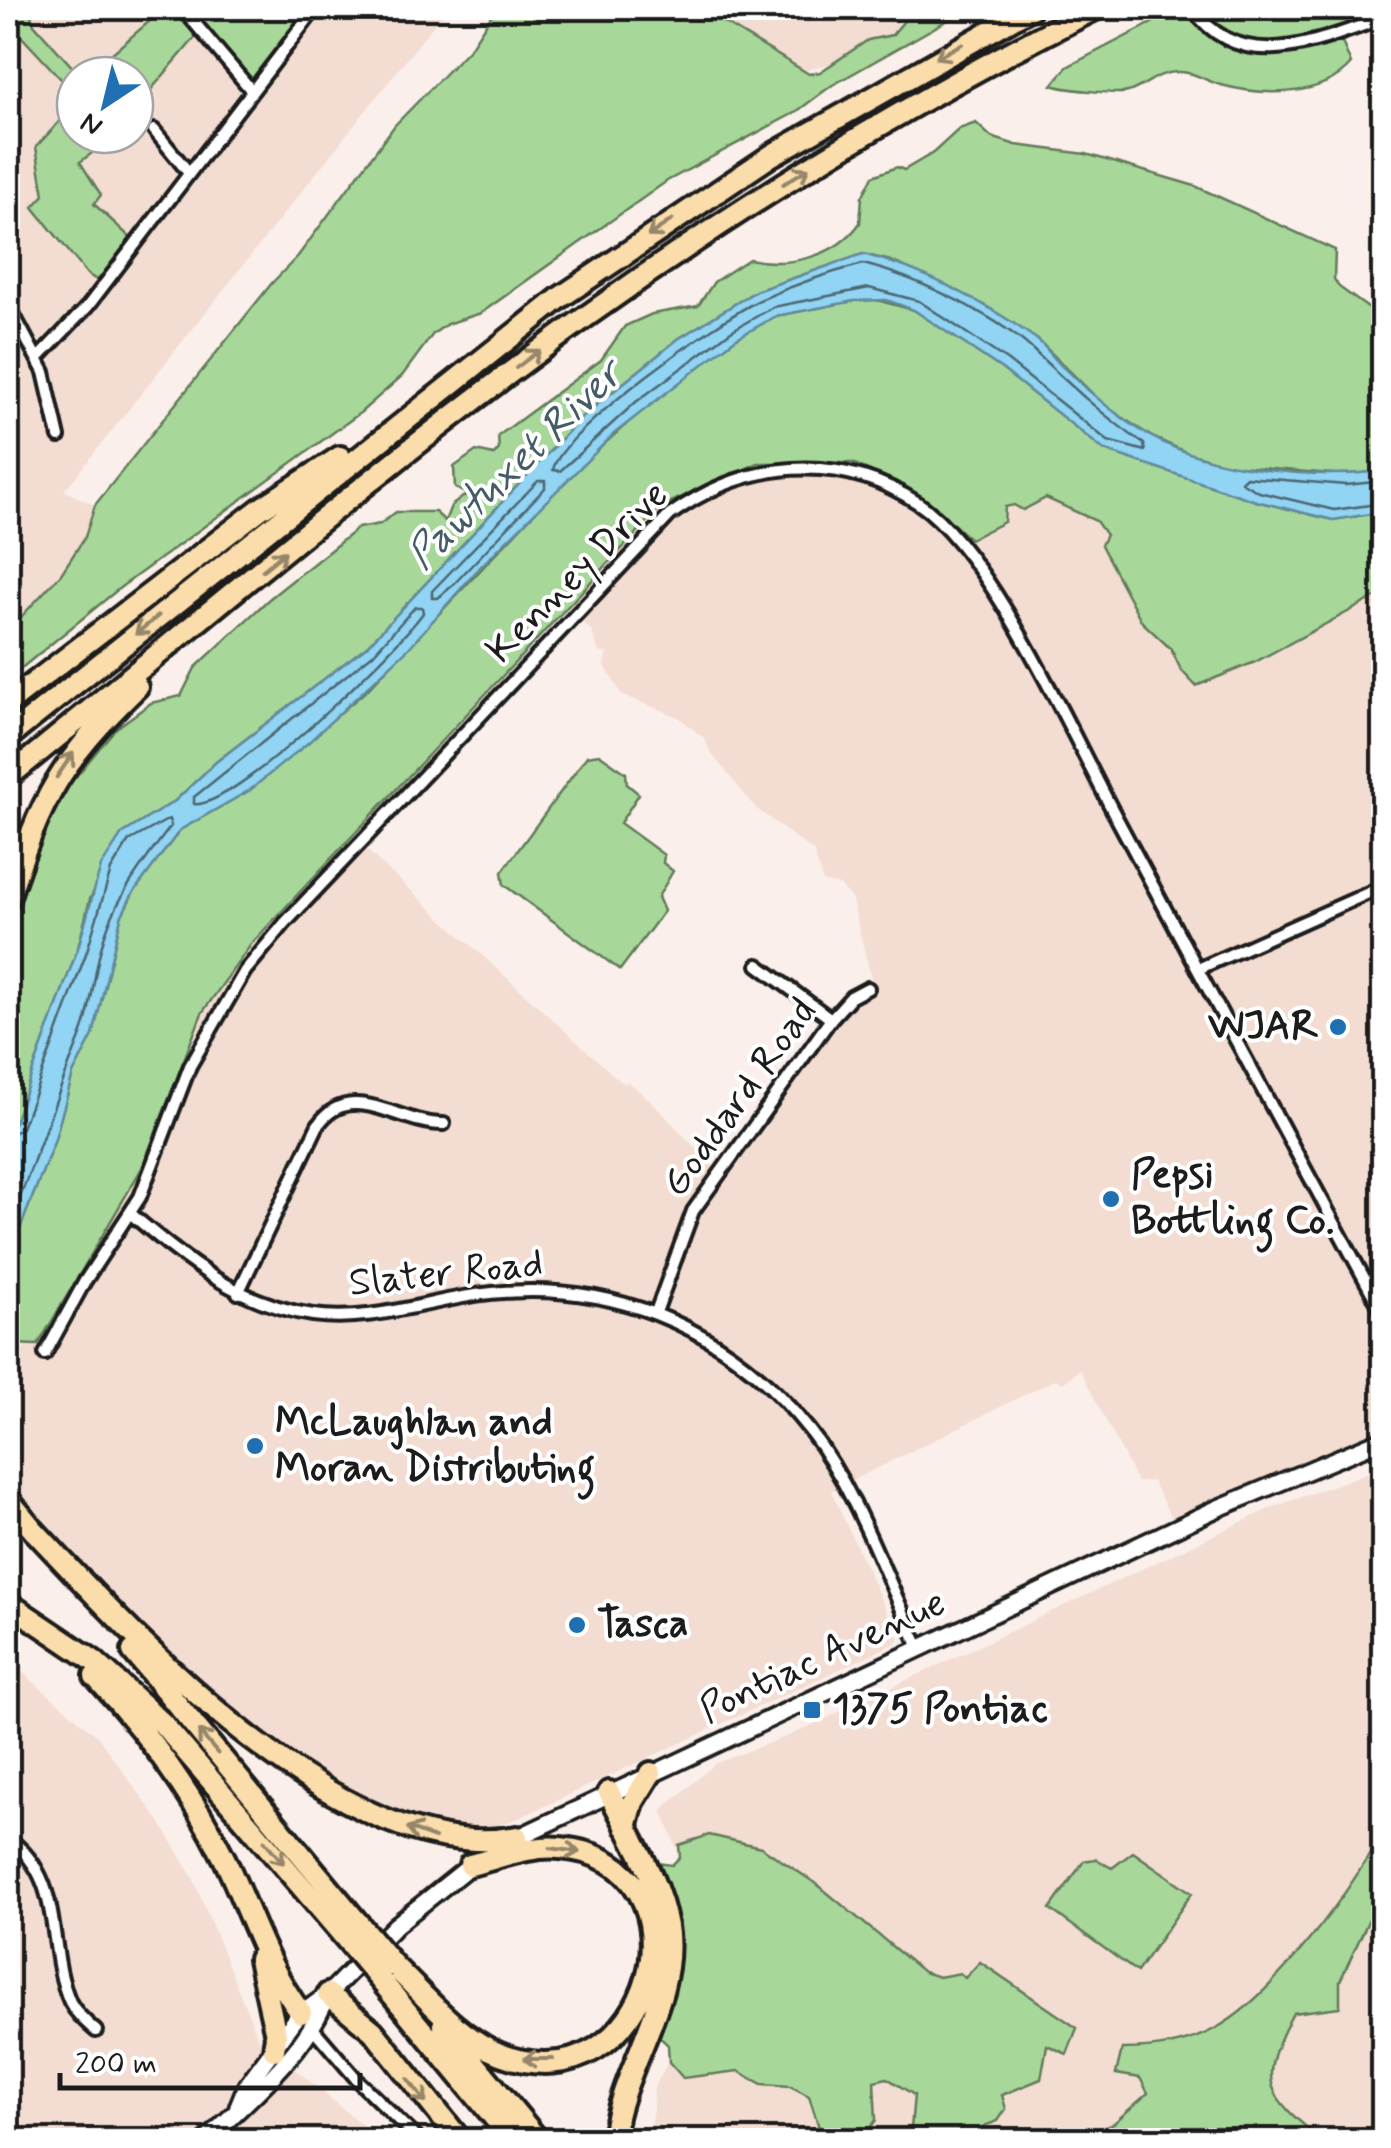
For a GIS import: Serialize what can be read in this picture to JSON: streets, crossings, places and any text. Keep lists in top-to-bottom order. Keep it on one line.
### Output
{"streets":{"main road":["Pontiac Avenue"],"street":["Kenney Drive","Goddard Road","Slater Road"]},"crossings":[["Kenney Drive","Slater Road"],["Goddard Road","Slater Road"],["Slater Road","Pontiac Avenue"]],"water":["Pawtuxet River"],"places":{"other":["WJAR","Pepsi Bottling Co.","McLaughlan and Moran Distributing","Tasca"],"transit":["1375 Pontiac"]},"scale_bar":"200 m","north":"bottom left"}
